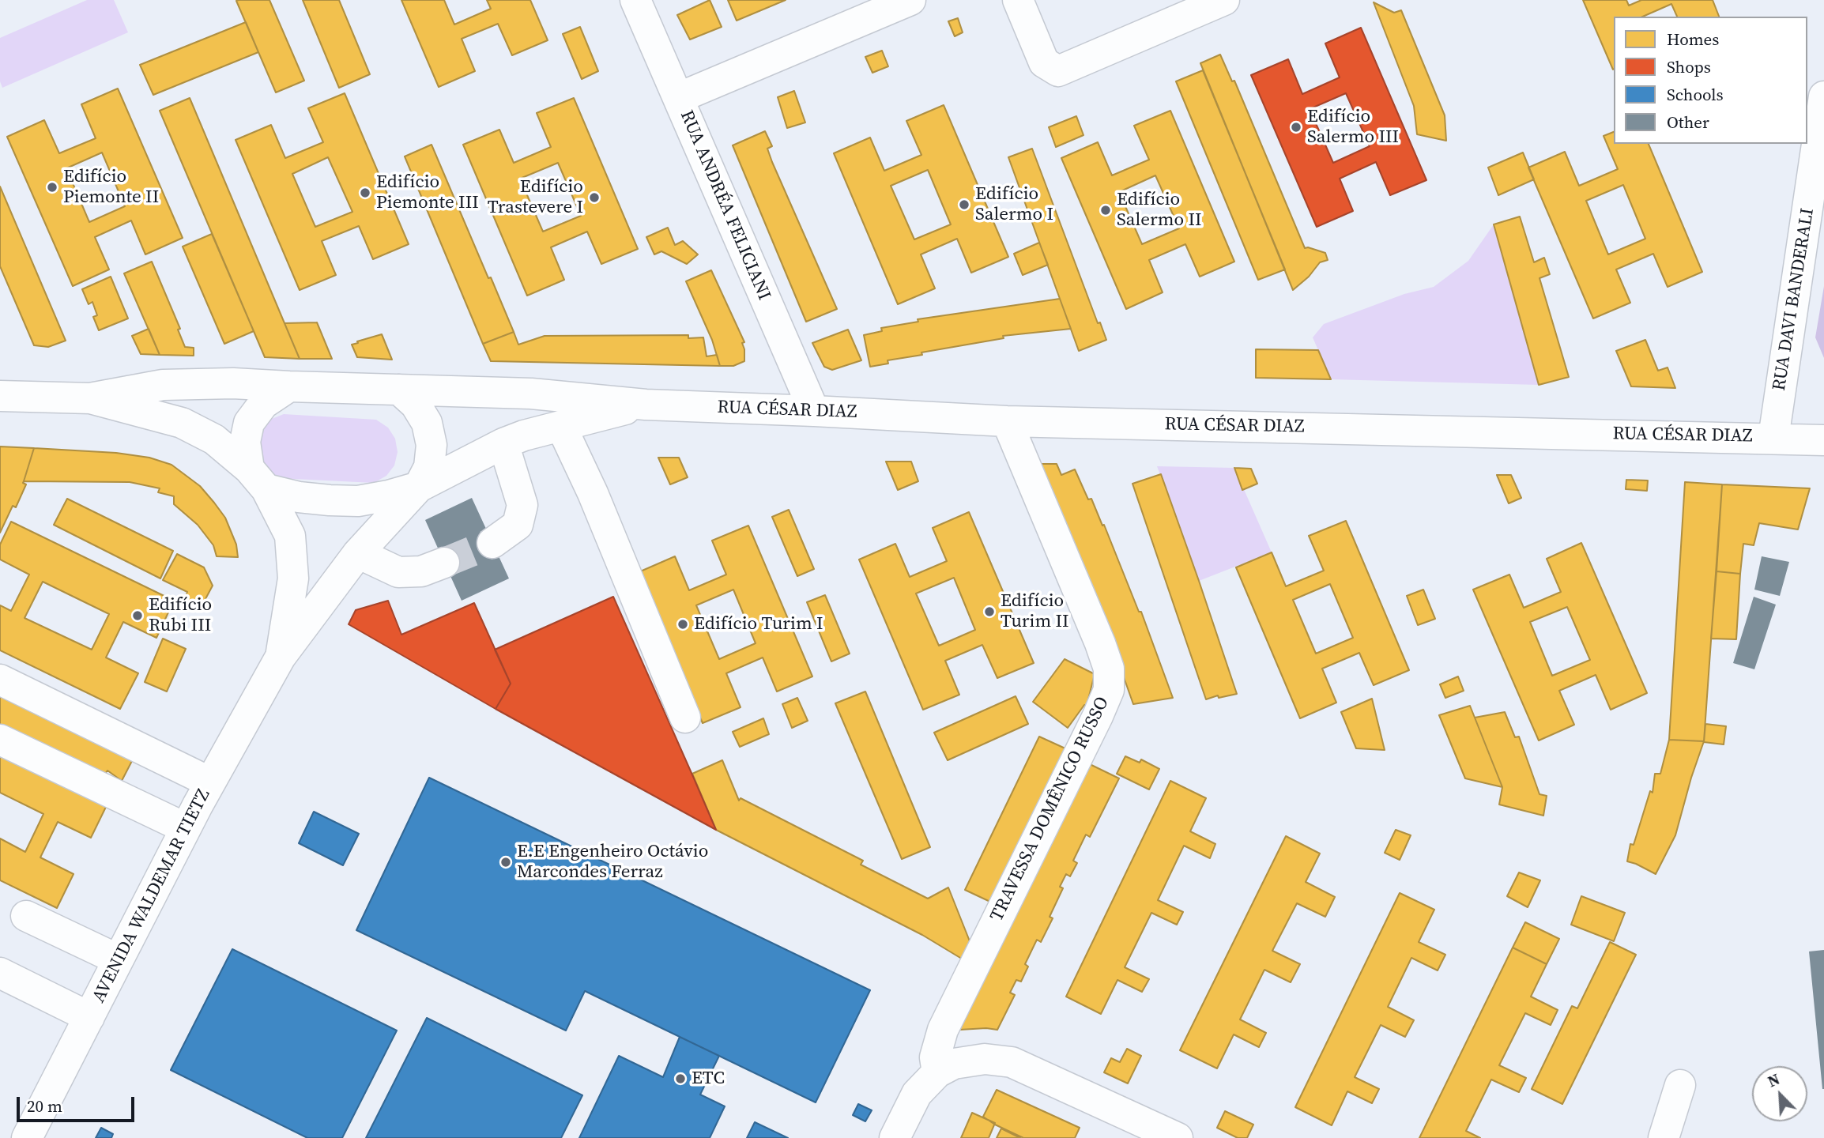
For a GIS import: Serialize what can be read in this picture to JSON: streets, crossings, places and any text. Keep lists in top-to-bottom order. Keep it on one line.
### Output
{"streets":{"street":["RUA ANDRÉA FELICIANI","RUA DAVI BANDERALI","RUA CÉSAR DIAZ","TRAVESSA DOMÊNICO RUSSO","AVENIDA WALDEMAR TIETZ"]},"crossings":[["RUA ANDRÉA FELICIANI","RUA CÉSAR DIAZ"],["RUA DAVI BANDERALI","RUA CÉSAR DIAZ"],["RUA CÉSAR DIAZ","TRAVESSA DOMÊNICO RUSSO"],["RUA CÉSAR DIAZ","AVENIDA WALDEMAR TIETZ"]],"places":["Edifício Salermo III","Edifício Piemonte II","Edifício Piemonte III","Edifício Trastevere I","Edifício Salermo I","Edifício Salermo II","Edifício Turim II","Edifício Rubi III","Edifício Turim I","E.E Engenheiro Octávio Marcondes Ferraz","ETC"],"legend":["Homes","Shops","Schools","Other"],"scale_bar":"20 m","north":"top left"}
